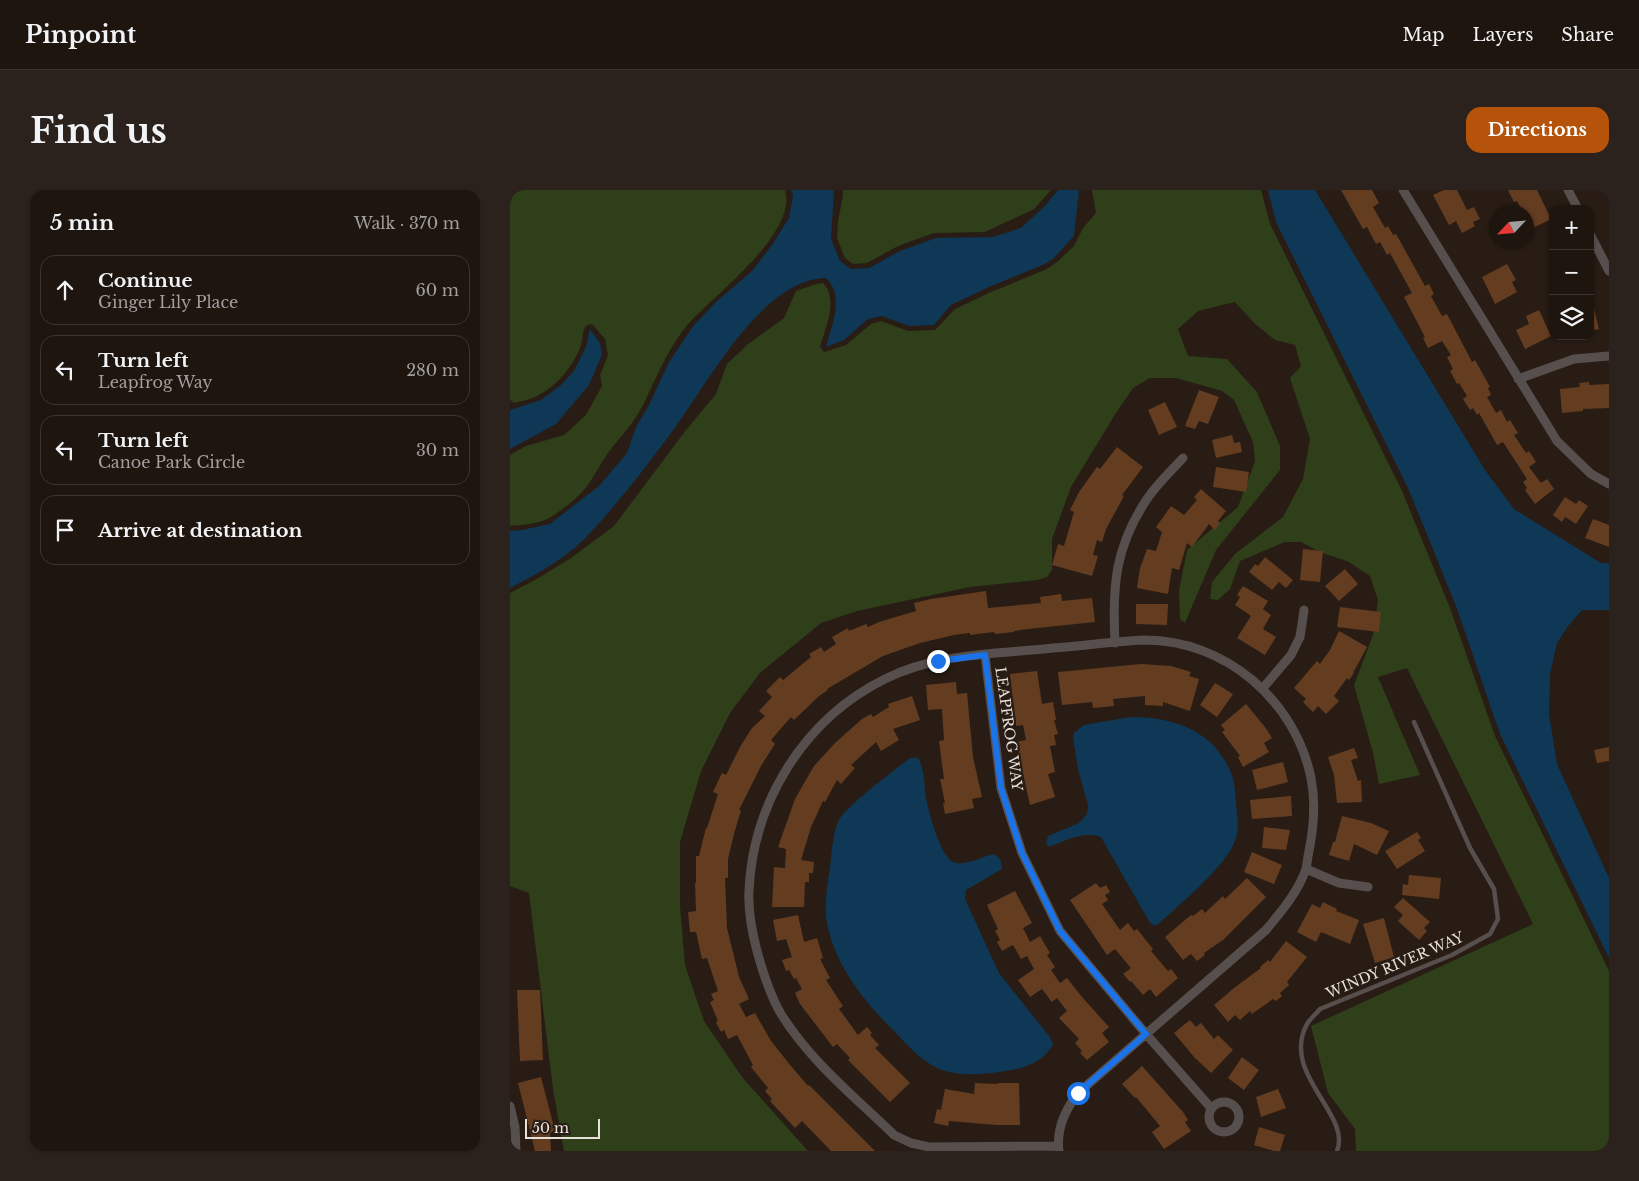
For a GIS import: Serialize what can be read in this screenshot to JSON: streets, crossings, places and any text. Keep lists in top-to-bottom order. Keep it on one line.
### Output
{"streets":{"street":["LEAPFROG WAY"],"lane":["WINDY RIVER WAY"]},"scale_bar":"50 m","north":"bottom left","page":{"header":"Pinpoint","nav":["Map","Layers","Share"],"buttons":"Directions","title":"Find us","heading":["5 min","Walk · 370 m"],"map_buttons":["+","−"],"list":[["Continue","Ginger Lily Place","60 m"],["Turn left","Leapfrog Way","280 m"],["Turn left","Canoe Park Circle","30 m"],"Arrive at destination"],"scale":"50 m"}}
